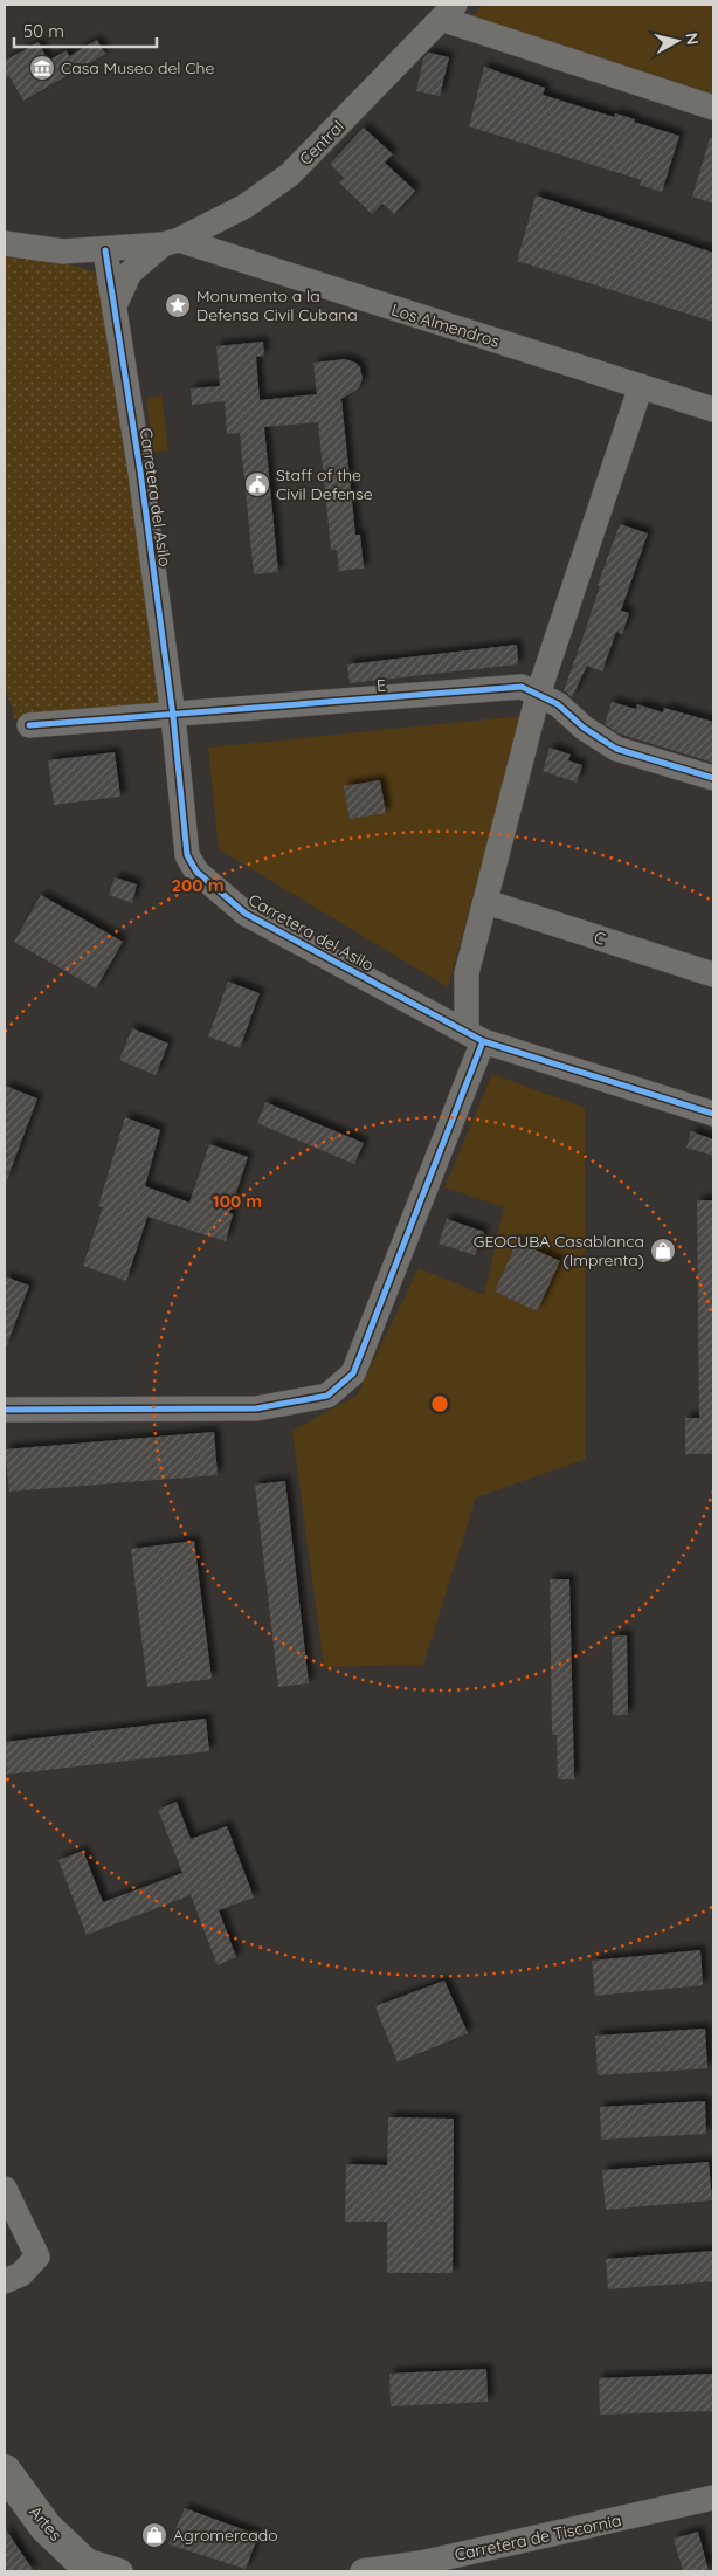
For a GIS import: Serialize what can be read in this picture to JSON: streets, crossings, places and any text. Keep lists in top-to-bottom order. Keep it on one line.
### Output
{"streets":{"main road":["Artes"],"street":["Central","Los Almendros","Carretera del Asilo","E","C","Carretera de Tiscornia"]},"crossings":[["Central","Los Almendros"],["Carretera del Asilo","E"]],"places":{"museum":["Casa Museo del Che"],"place":["Monumento a la Defensa Civil Cubana"],"public building":["Staff of the Civil Defense"],"shop":["GEOCUBA Casablanca (Imprenta)","Agromercado"]},"scale_bar":"50 m","north":"right","rings":["200 m","100 m"]}
